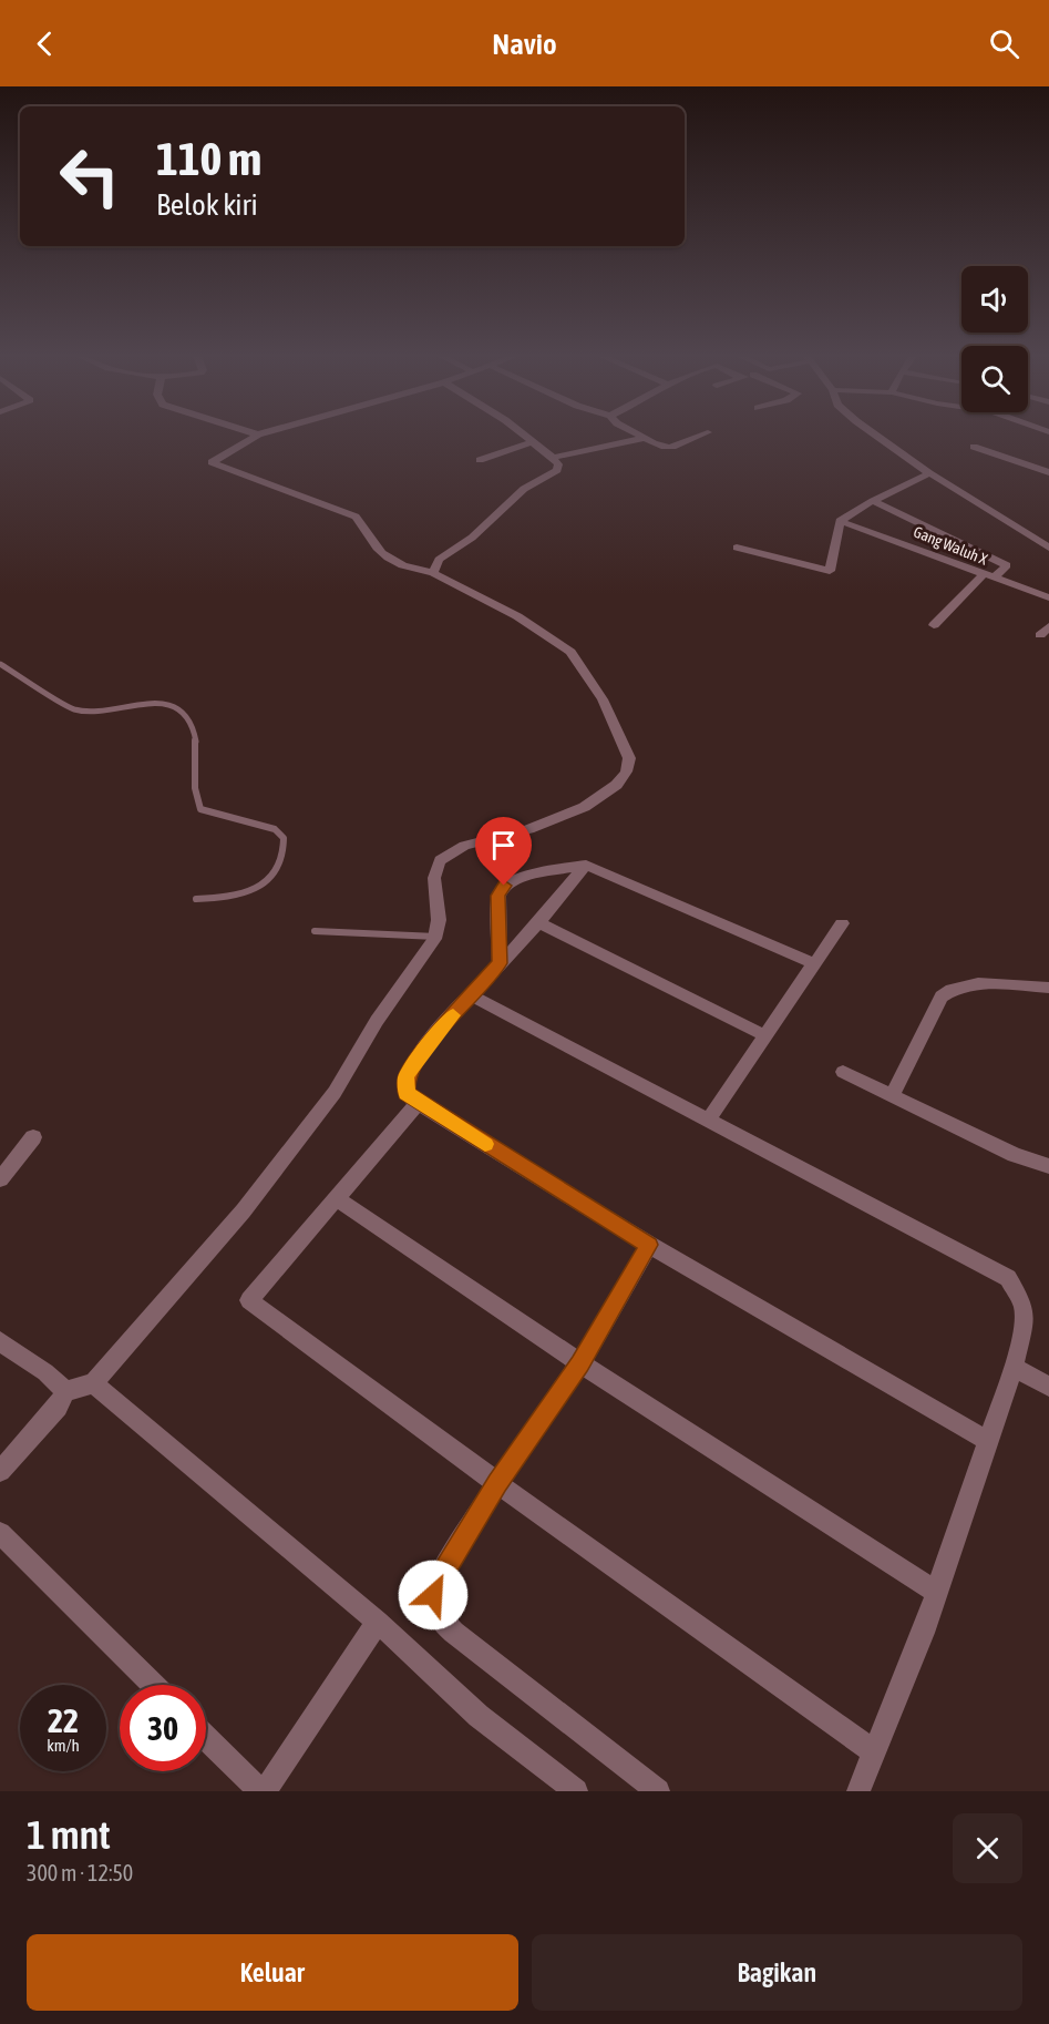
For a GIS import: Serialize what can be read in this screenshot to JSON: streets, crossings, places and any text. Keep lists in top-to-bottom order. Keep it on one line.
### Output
{"streets":{"street":["Gang Waluh X"]},"page":{"header":"Navio","turn":["110 m","Belok kiri"],"speed":"22 km/h","limit":"30","heading":["1 mnt","300 m · 12:50"],"buttons":["Keluar","Bagikan"]}}
